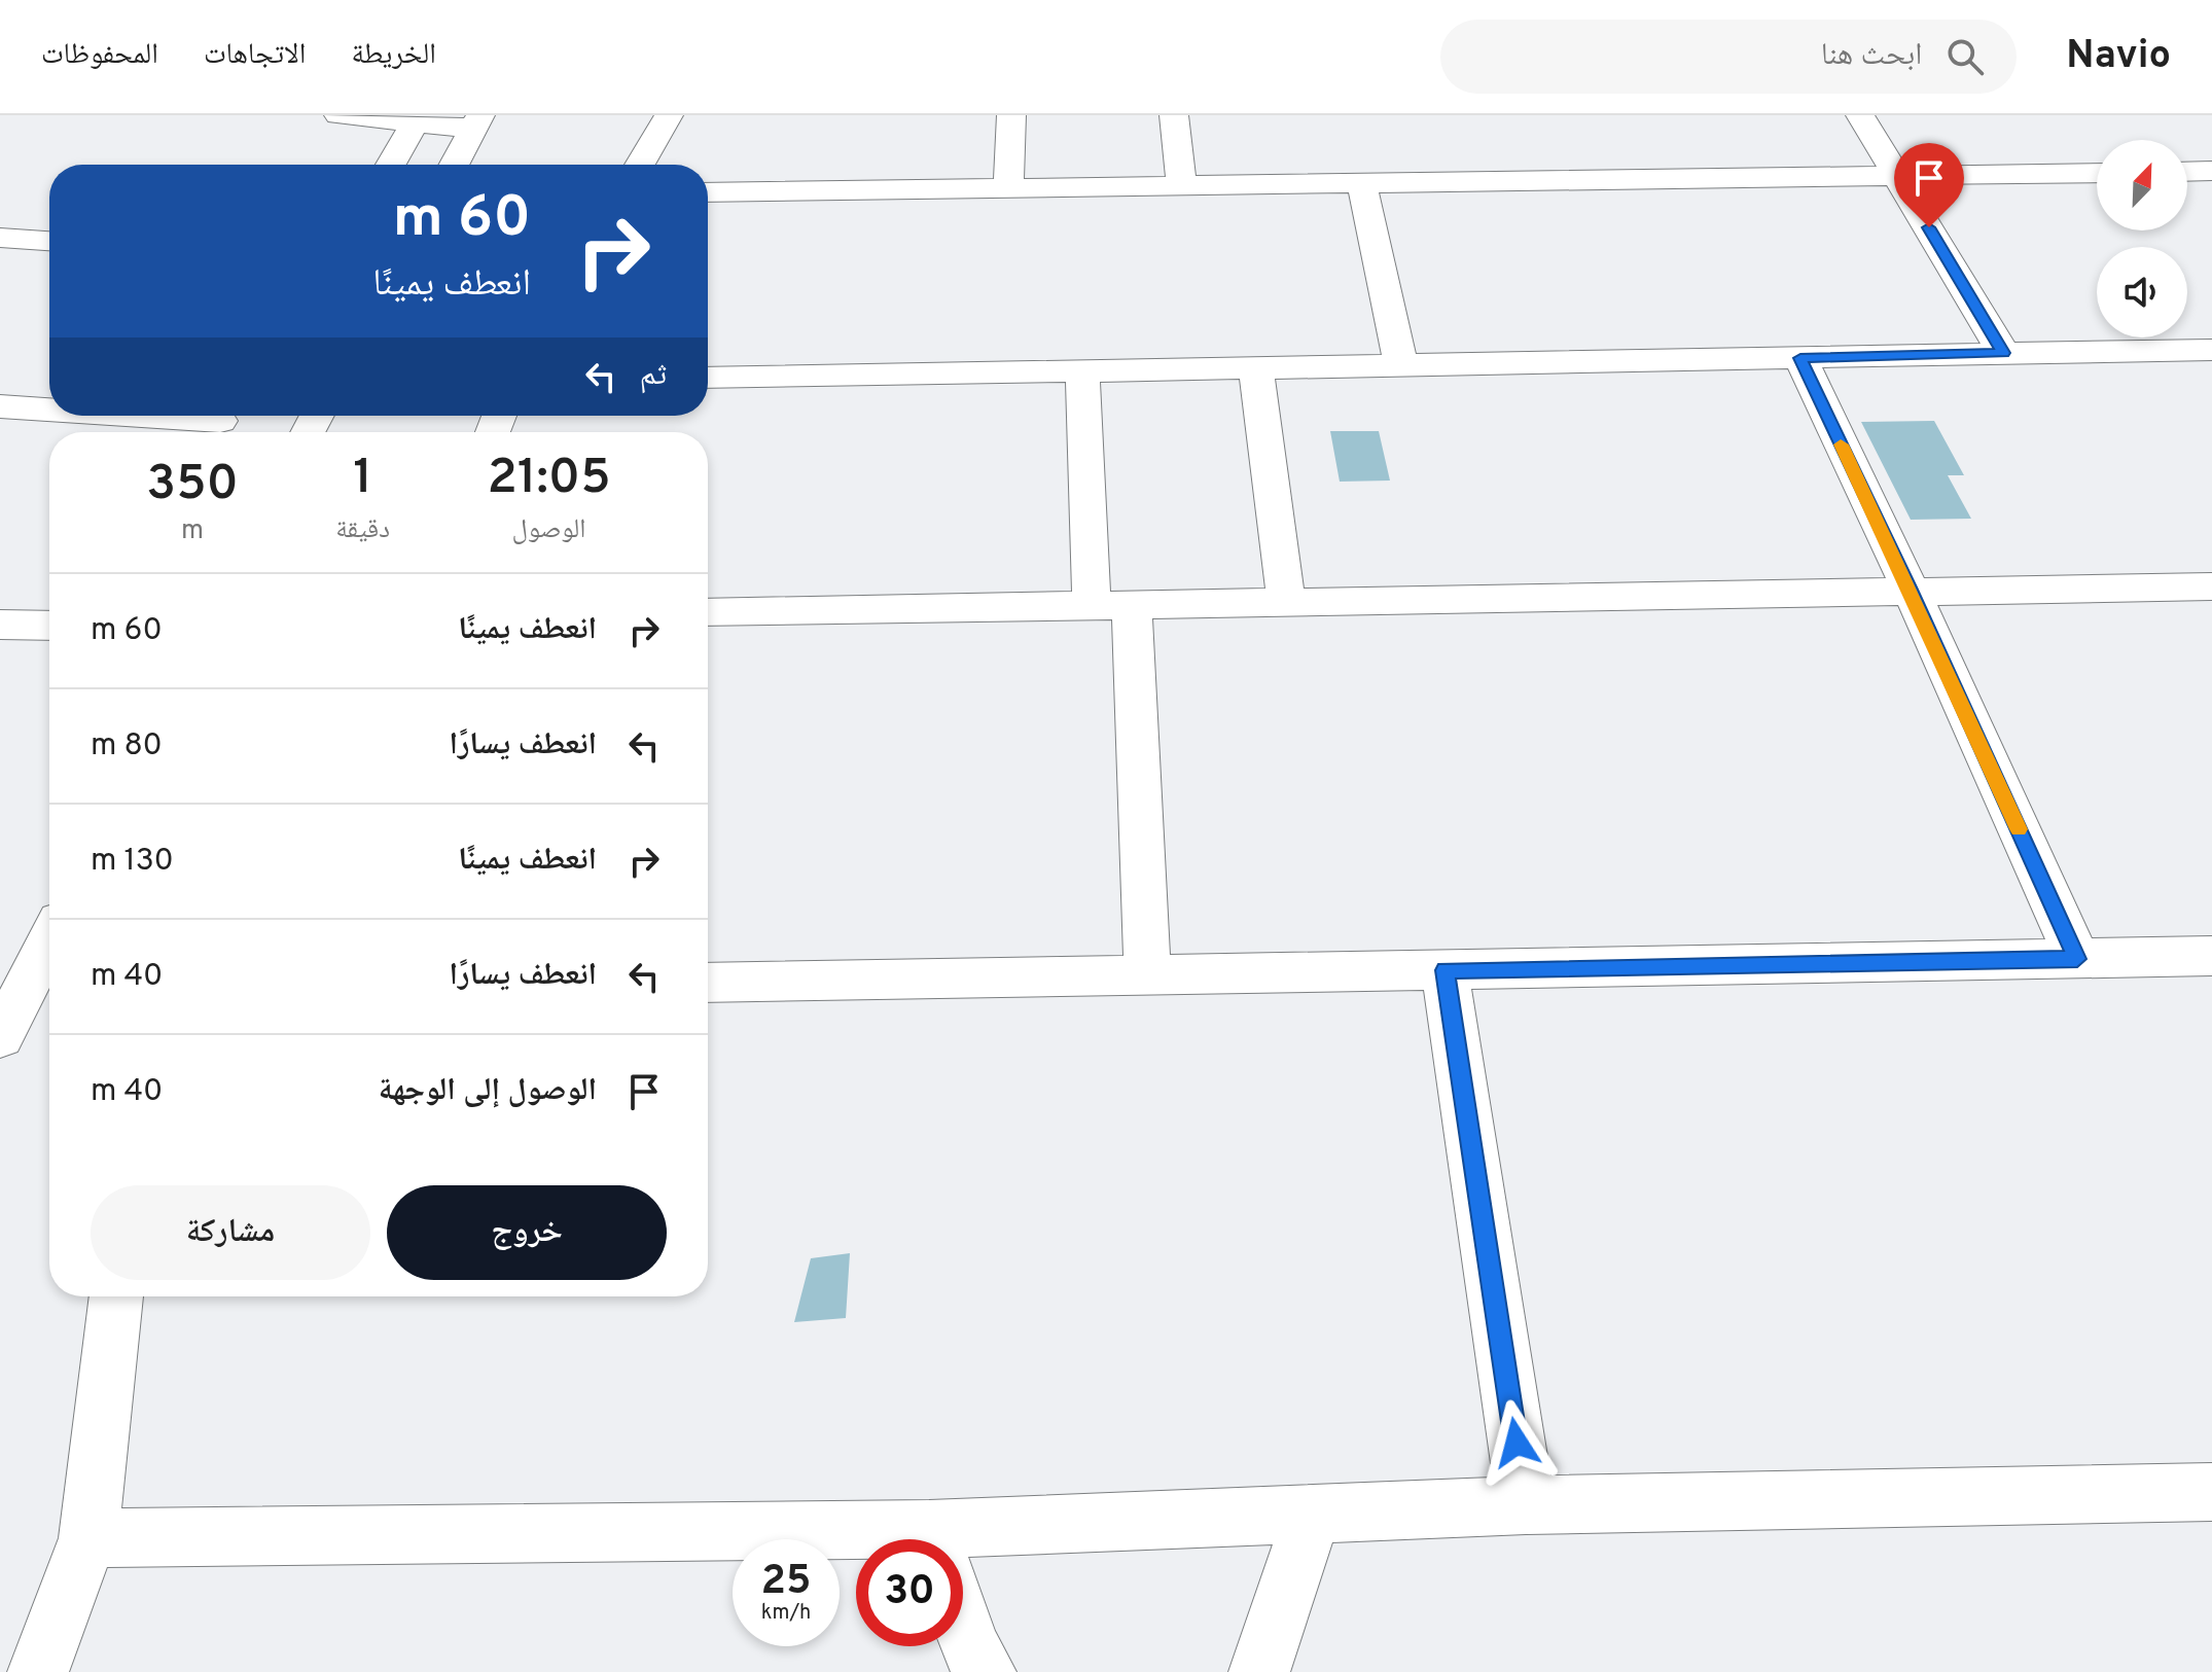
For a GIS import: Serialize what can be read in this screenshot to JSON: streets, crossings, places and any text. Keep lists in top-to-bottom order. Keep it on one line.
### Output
{"north":"top right","page":{"header":"Navio","search":"ابحث هنا","nav":["الخريطة","الاتجاهات","المحفوظات"],"turn":["60 m","انعطف يمينًا"],"then":"ثم","eta":["21:05","الوصول","1","دقيقة","350","m"],"list":[{"name":"انعطف يمينًا","value":"60 m"},{"name":"انعطف يسارًا","value":"80 m"},{"name":"انعطف يمينًا","value":"130 m"},{"name":"انعطف يسارًا","value":"40 m"},{"name":"الوصول إلى الوجهة","value":"40 m"}],"buttons":["خروج","مشاركة"],"speed":"25 km/h","limit":"30"}}
